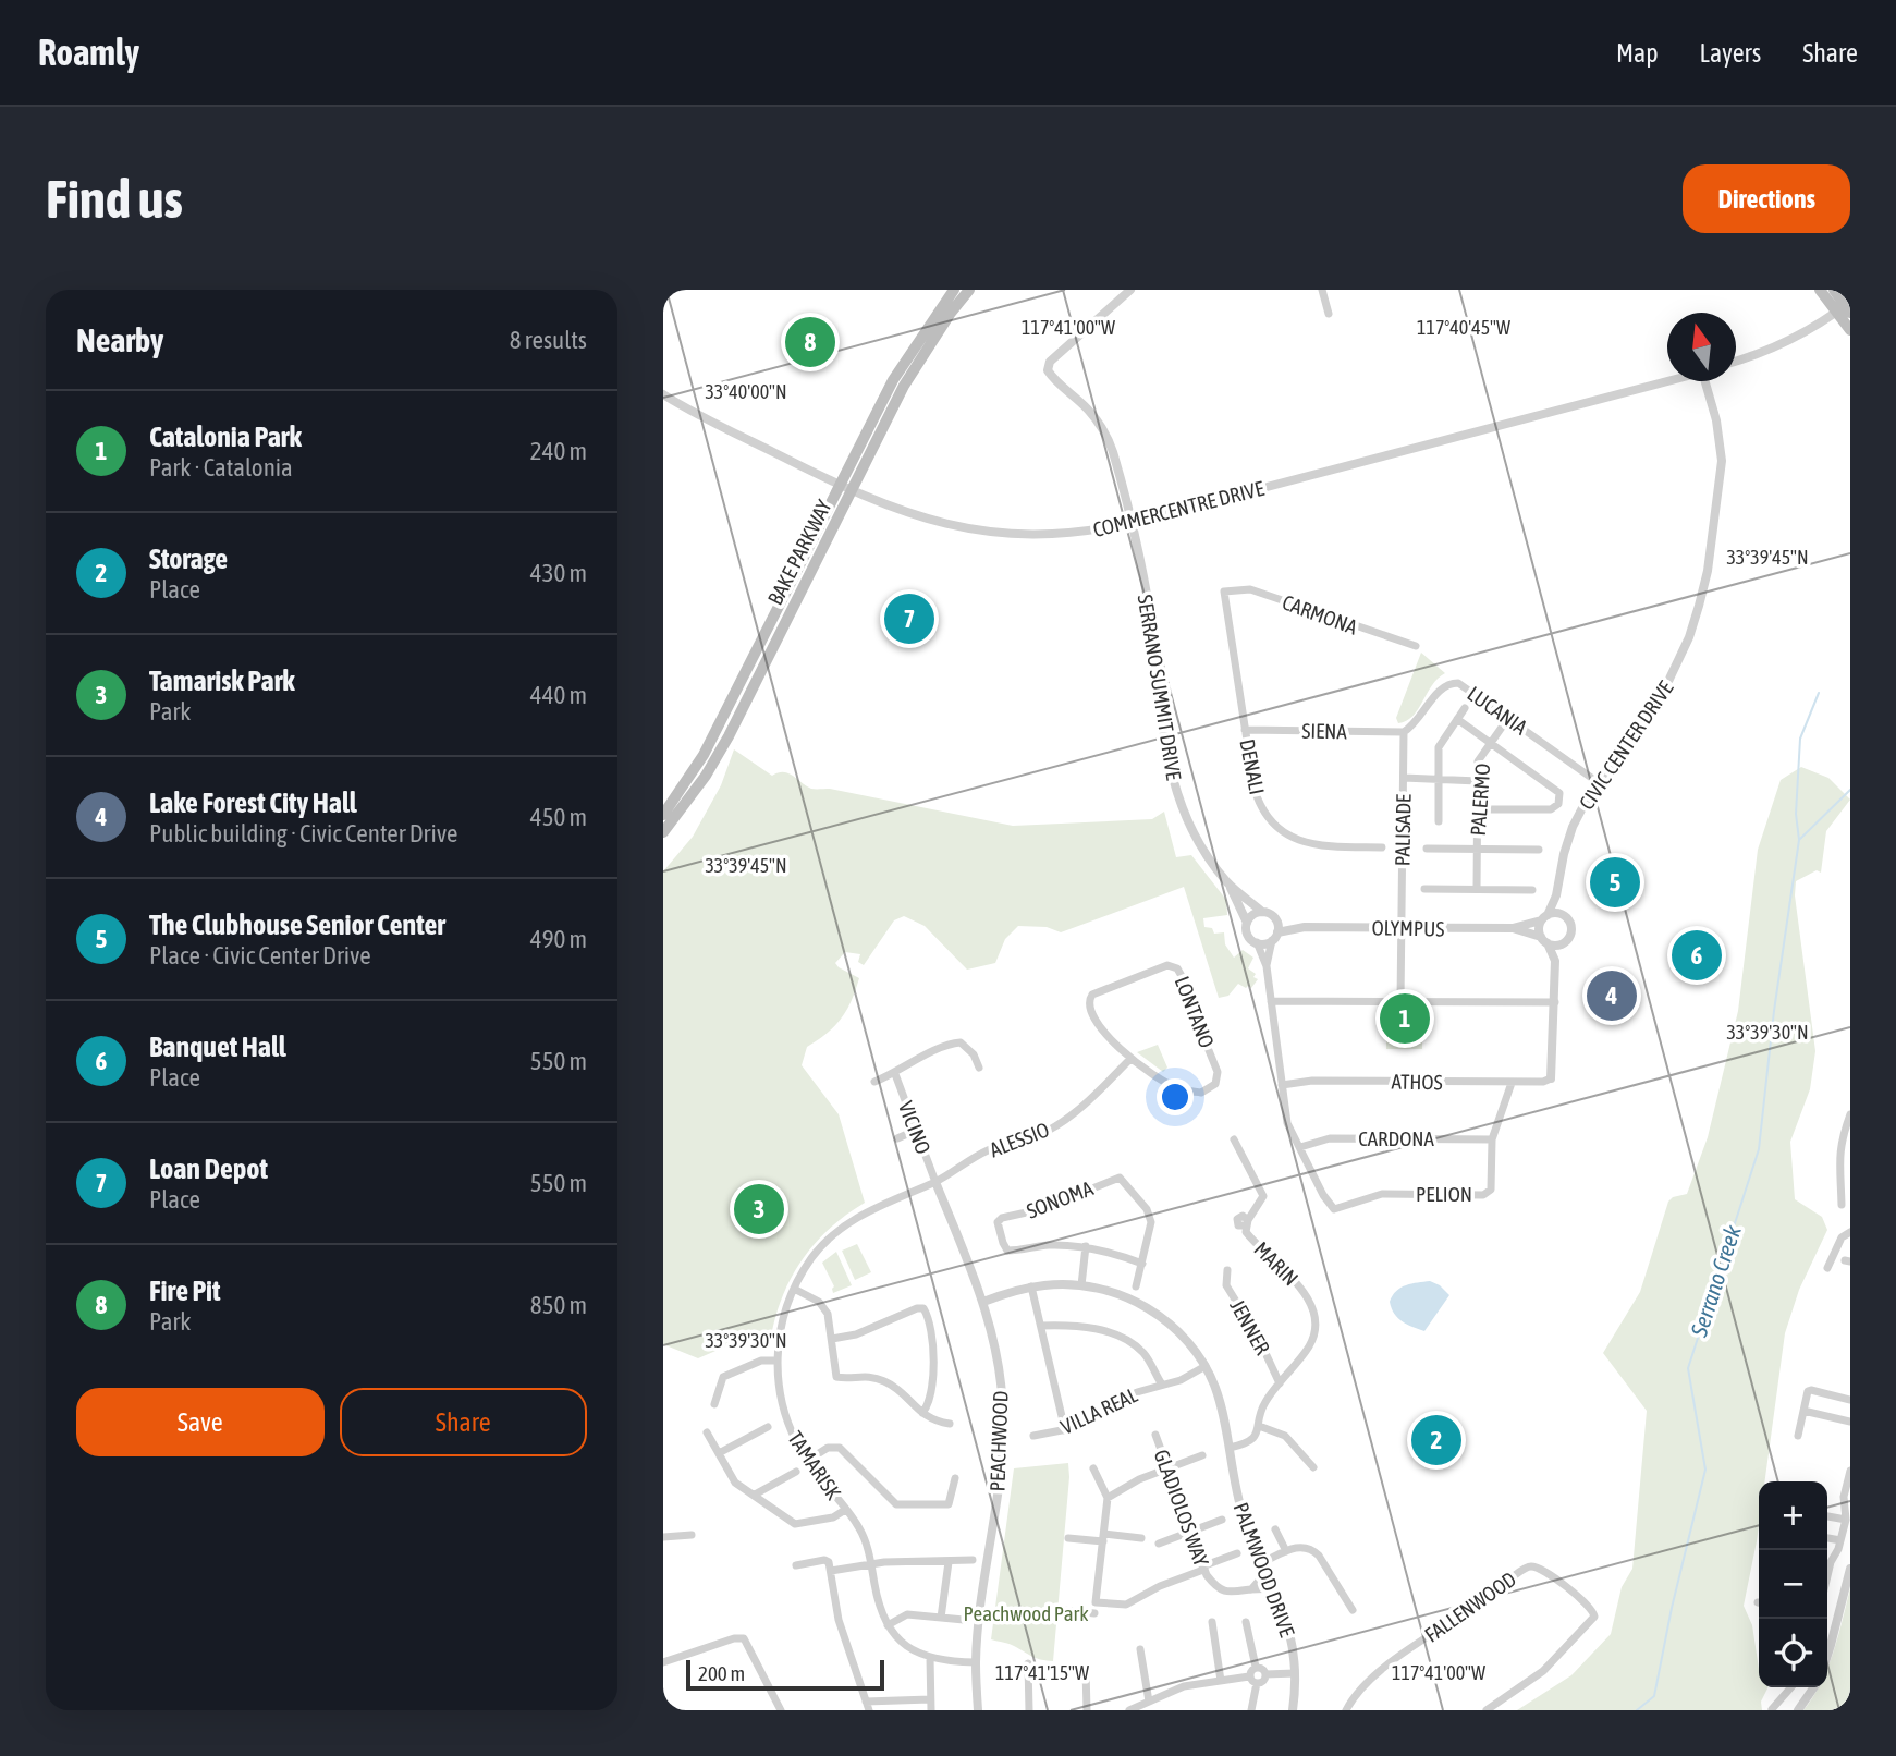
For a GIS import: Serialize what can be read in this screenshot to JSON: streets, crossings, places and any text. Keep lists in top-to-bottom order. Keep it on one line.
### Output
{"streets":{"main road":["BAKE PARKWAY"],"street":["COMMERCENTRE DRIVE","CARMONA","SERRANO SUMMIT DRIVE","LUCANIA","SIENA","CIVIC CENTER DRIVE","DENALI","PALERMO","PALISADE","OLYMPUS","LONTANO","ATHOS","VICINO","CARDONA","ALESSIO","PELION","SONOMA","MARIN","JENNER","VILLA REAL","PEACHWOOD","TAMARISK","GLADIOLOS WAY","PALMWOOD DRIVE","FALLENWOOD"]},"crossings":[["COMMERCENTRE DRIVE","BAKE PARKWAY"],["COMMERCENTRE DRIVE","SERRANO SUMMIT DRIVE"],["CARMONA","DENALI"],["SERRANO SUMMIT DRIVE","OLYMPUS"],["SERRANO SUMMIT DRIVE","ATHOS"],["SERRANO SUMMIT DRIVE","CARDONA"],["SERRANO SUMMIT DRIVE","PELION"],["LUCANIA","SIENA"],["LUCANIA","CIVIC CENTER DRIVE"],["LUCANIA","PALERMO"],["LUCANIA","PALISADE"],["SIENA","DENALI"],["SIENA","PALISADE"],["CIVIC CENTER DRIVE","OLYMPUS"],["CIVIC CENTER DRIVE","ATHOS"],["PALISADE","OLYMPUS"],["LONTANO","ALESSIO"],["ATHOS","PELION"],["VICINO","ALESSIO"],["VICINO","PEACHWOOD"],["VICINO","TAMARISK"],["CARDONA","PELION"],["ALESSIO","PEACHWOOD"],["ALESSIO","TAMARISK"],["MARIN","JENNER"],["VILLA REAL","PALMWOOD DRIVE"],["PEACHWOOD","TAMARISK"],["PEACHWOOD","PALMWOOD DRIVE"],["GLADIOLOS WAY","PALMWOOD DRIVE"]],"water":["Serrano Creek"],"parks":["Peachwood Park"],"scale_bar":"200 m","north":"top","page":{"header":"Roamly","nav":["Map","Layers","Share"],"buttons":["Directions",["Save","Share"]],"title":"Find us","heading":["Nearby","8 results"],"pins":["8","7","5","6","4","1","3","2"],"list":[{"mark":"1","name":"Catalonia Park","note":"Park · Catalonia","value":"240 m"},{"mark":"2","name":"Storage","note":"Place","value":"430 m"},{"mark":"3","name":"Tamarisk Park","note":"Park","value":"440 m"},{"mark":"4","name":"Lake Forest City Hall","note":"Public building · Civic Center Drive","value":"450 m"},{"mark":"5","name":"The Clubhouse Senior Center","note":"Place · Civic Center Drive","value":"490 m"},{"mark":"6","name":"Banquet Hall","note":"Place","value":"550 m"},{"mark":"7","name":"Loan Depot","note":"Place","value":"550 m"},{"mark":"8","name":"Fire Pit","note":"Park","value":"850 m"}],"map_buttons":["+","−"],"scale":"200 m"},"coordinates":["117°41'00\"W","117°40'45\"W","33°40'00\"N","33°39'45\"N","33°39'30\"N","117°41'15\"W"]}
